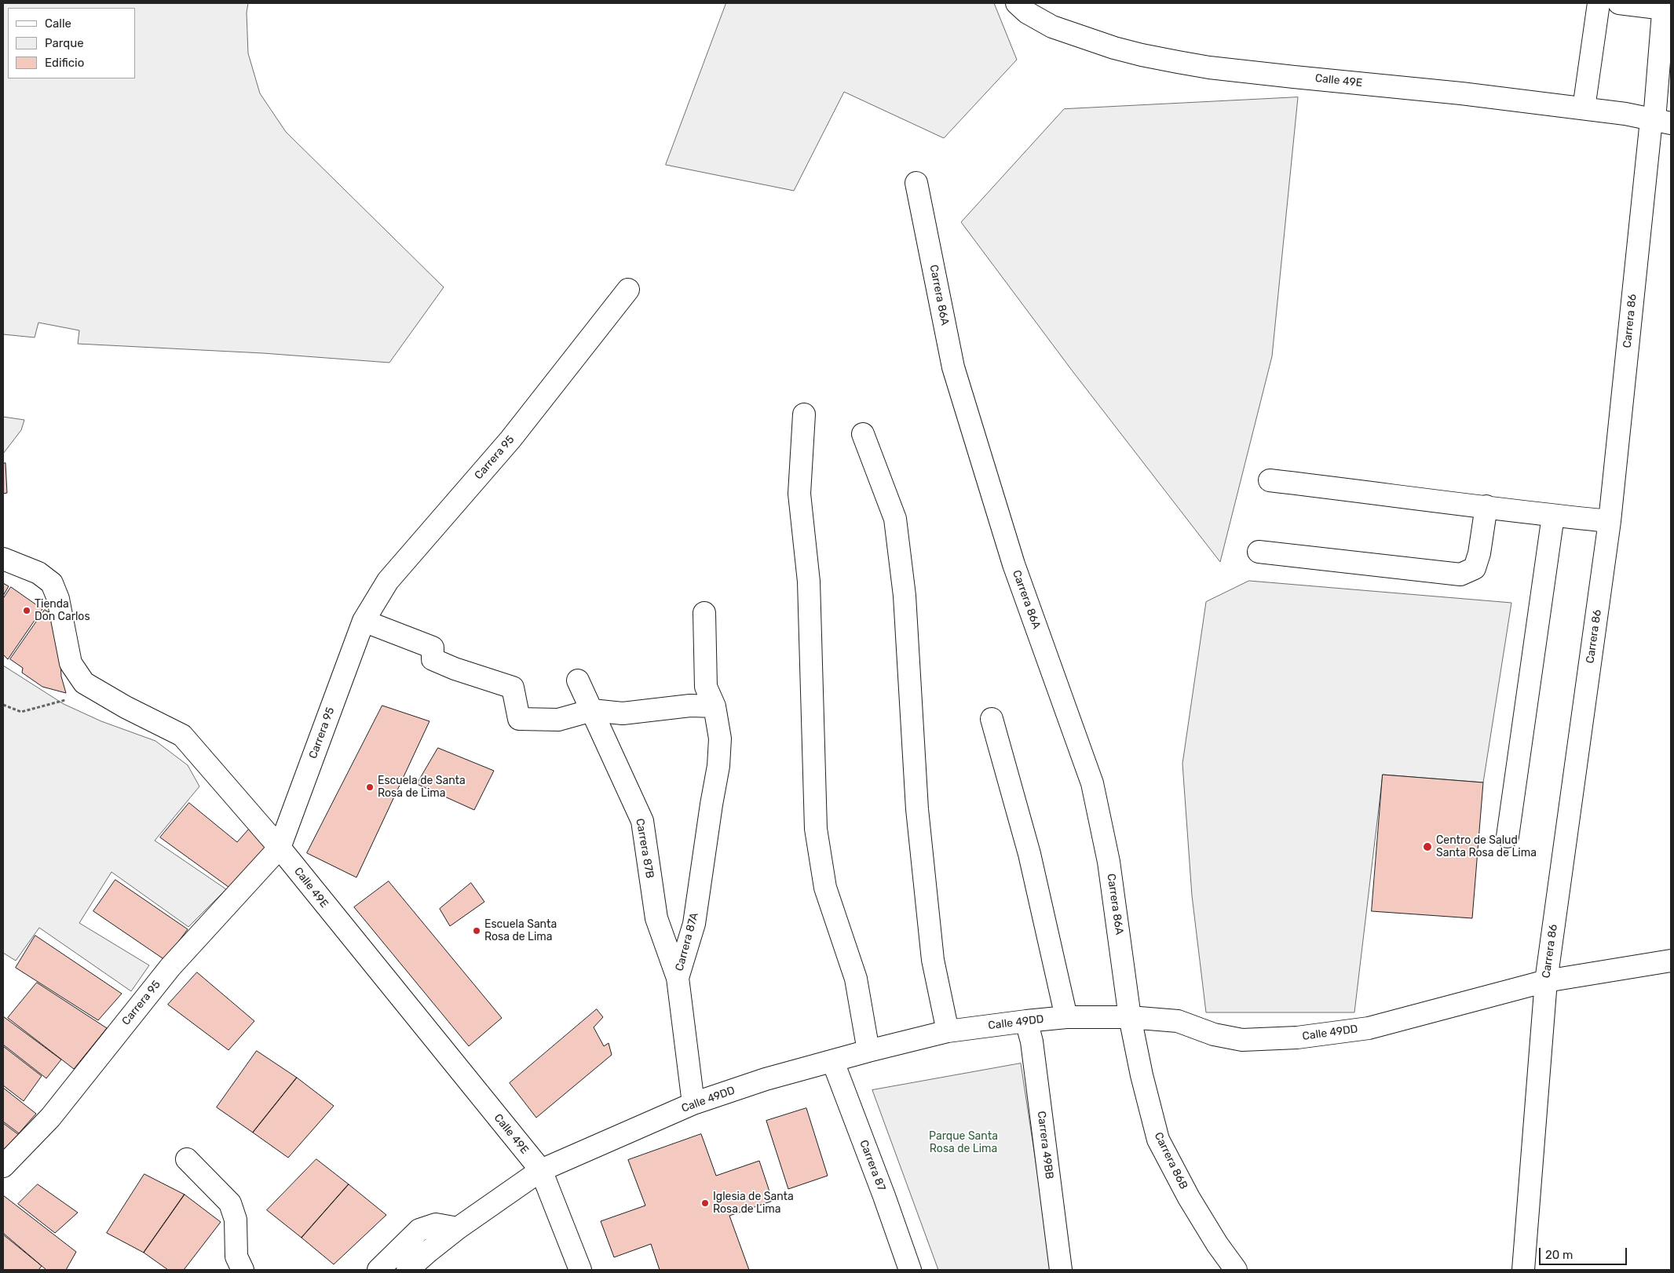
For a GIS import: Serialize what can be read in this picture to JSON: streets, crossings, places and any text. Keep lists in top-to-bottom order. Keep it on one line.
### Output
{"streets":{"street":["Calle 49E","Carrera 86A","Carrera 86","Carrera 95","Carrera 87B","Carrera 87A","Calle 49DD","Carrera 49BB","Carrera 86B","Carrera 87"]},"crossings":[["Calle 49E","Carrera 86"],["Calle 49E","Carrera 95"],["Calle 49E","Calle 49DD"],["Carrera 86A","Calle 49DD"],["Carrera 86A","Carrera 86B"],["Carrera 86","Calle 49DD"],["Carrera 87B","Carrera 87A"],["Carrera 87A","Calle 49DD"],["Calle 49DD","Carrera 49BB"],["Calle 49DD","Carrera 86B"],["Calle 49DD","Carrera 87"]],"parks":["Parque Santa Rosa de Lima"],"places":["Tienda Don Carlos","Escuela de Santa Rosa de Lima","Centro de Salud Santa Rosa de Lima","Escuela Santa Rosa de Lima","Iglesia de Santa Rosa de Lima"],"legend":["Calle","Parque","Edificio"],"scale_bar":"20 m"}
